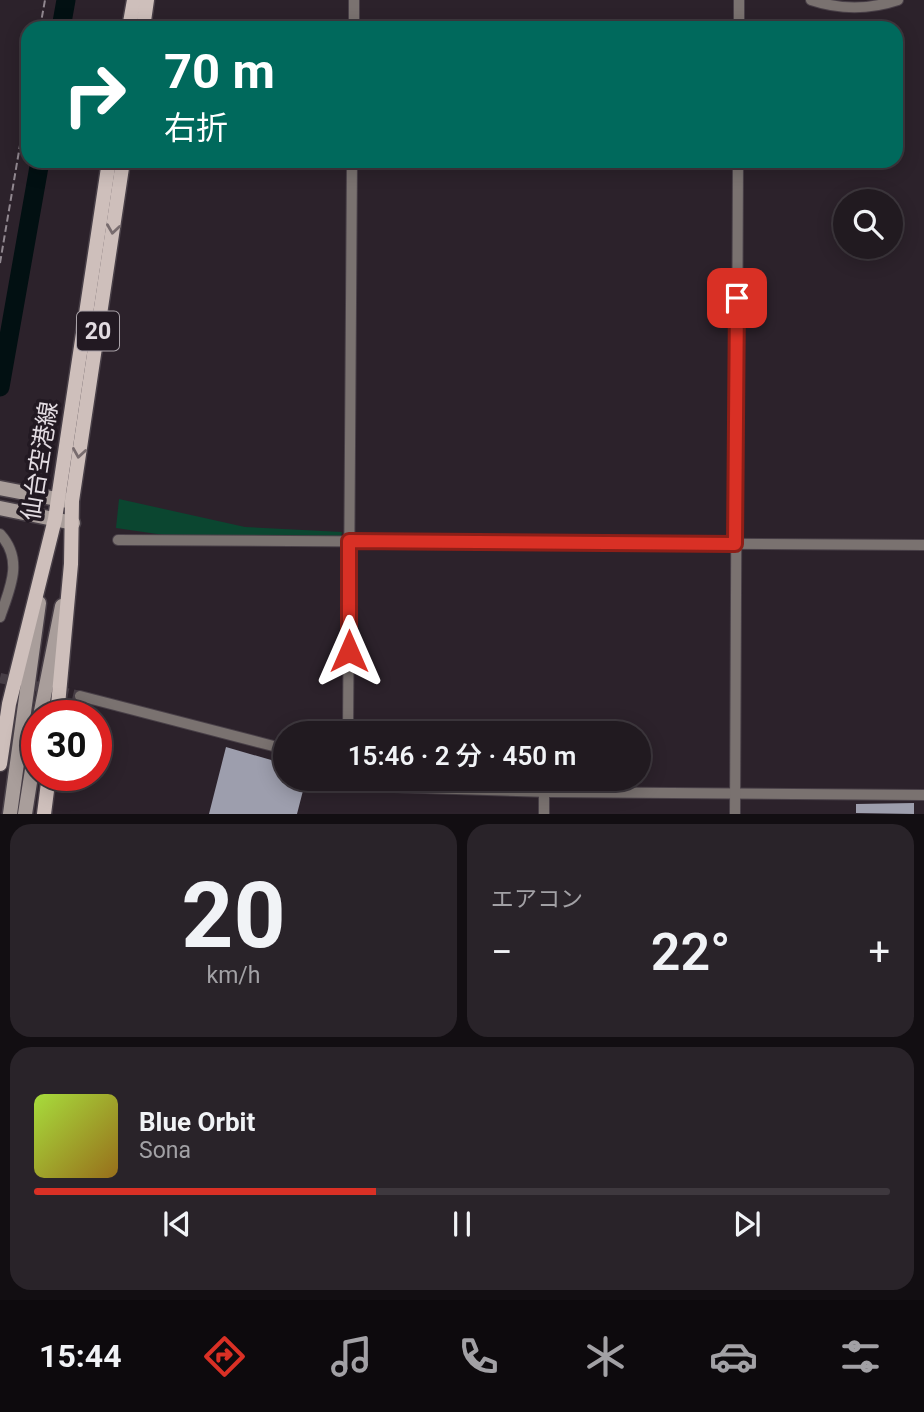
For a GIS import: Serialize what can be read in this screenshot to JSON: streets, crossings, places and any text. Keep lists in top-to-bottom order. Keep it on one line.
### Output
{"streets":{"main road":["20","仙台空港線"]},"page":{"turn":["70 m","右折"],"limit":"30","trip":"15:46 · 2 分 · 450 m","tile":[["20","km/h"],"エアコン"],"heat":["−","22°","+"],"song":["Blue Orbit","Sona"],"tabs":"15:44"}}
